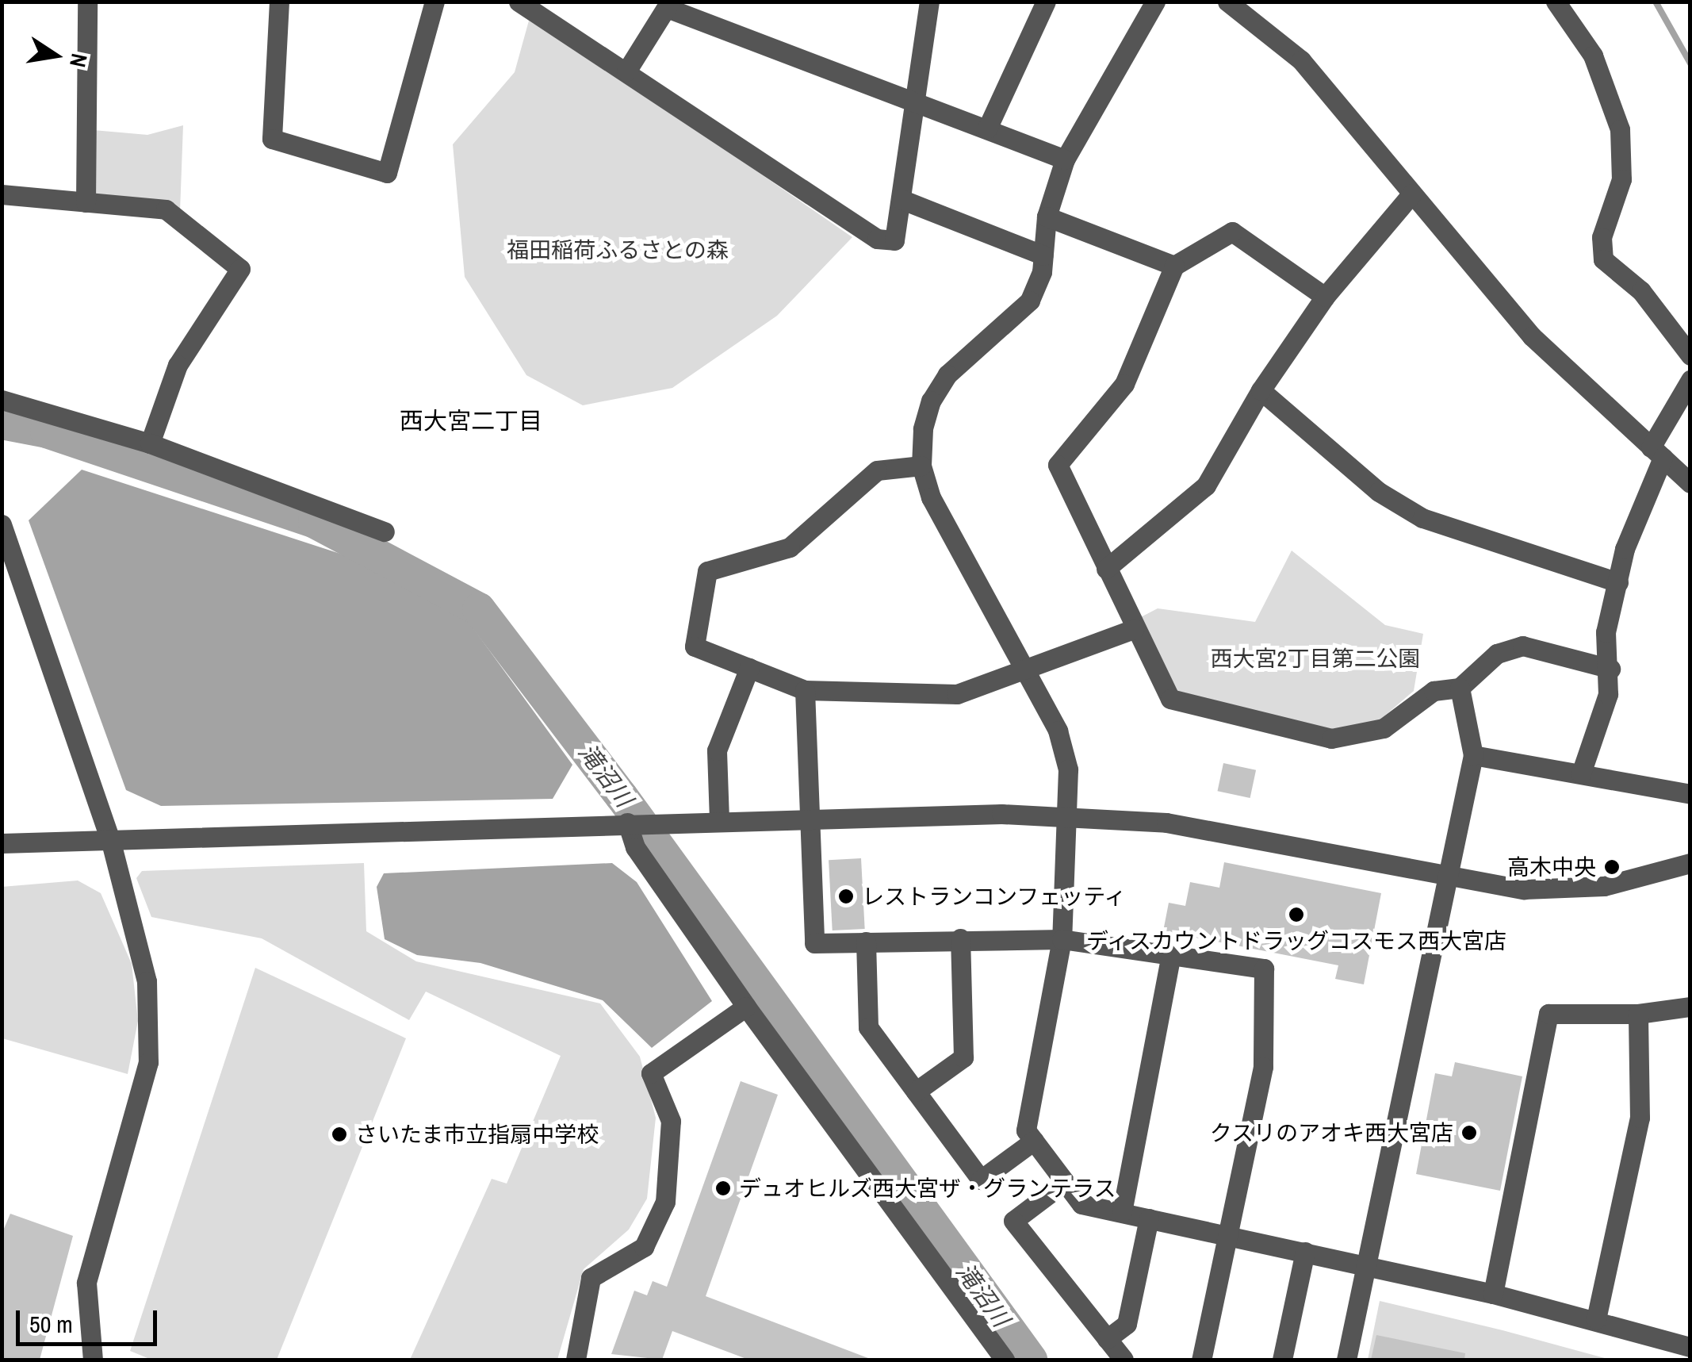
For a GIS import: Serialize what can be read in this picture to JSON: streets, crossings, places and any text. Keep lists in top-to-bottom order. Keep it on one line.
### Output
{"districts":["西大宮二丁目"],"water":["滝沼川"],"parks":["福田稲荷ふるさとの森","西大宮2丁目第二公園"],"places":["高木中央","レストランコンフェッティ","ディスカウントドラッグコスモス西大宮店","クスリのアオキ西大宮店","さいたま市立指扇中学校","デュオヒルズ西大宮ザ・グランテラス"],"scale_bar":"50 m","north":"right"}
